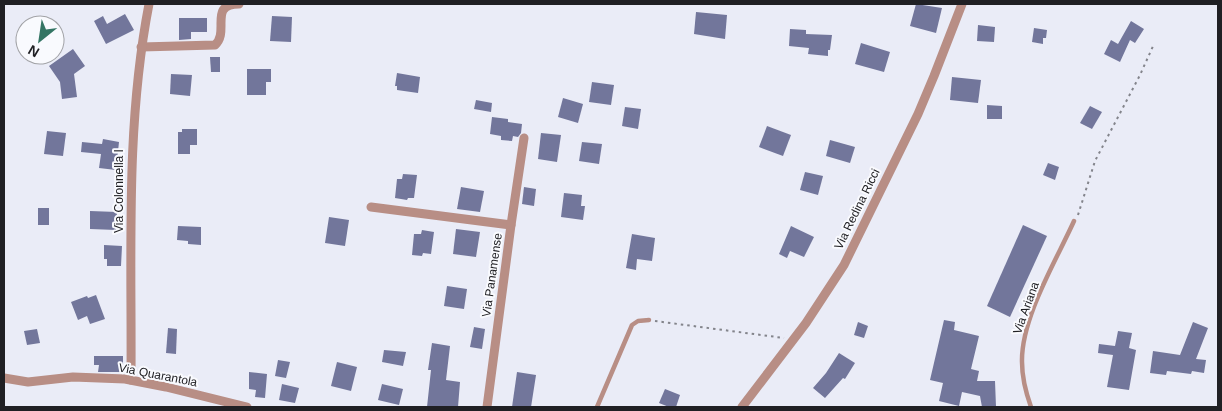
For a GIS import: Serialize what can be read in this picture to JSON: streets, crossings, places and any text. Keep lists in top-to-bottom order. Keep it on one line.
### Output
{"streets":{"street":["Via Colonnella I","Via Redina Ricci","Via Panamense","Via Quarantola"],"lane":["Via Ariana"]},"crossings":[["Via Colonnella I","Via Quarantola"]],"north":"bottom left"}
